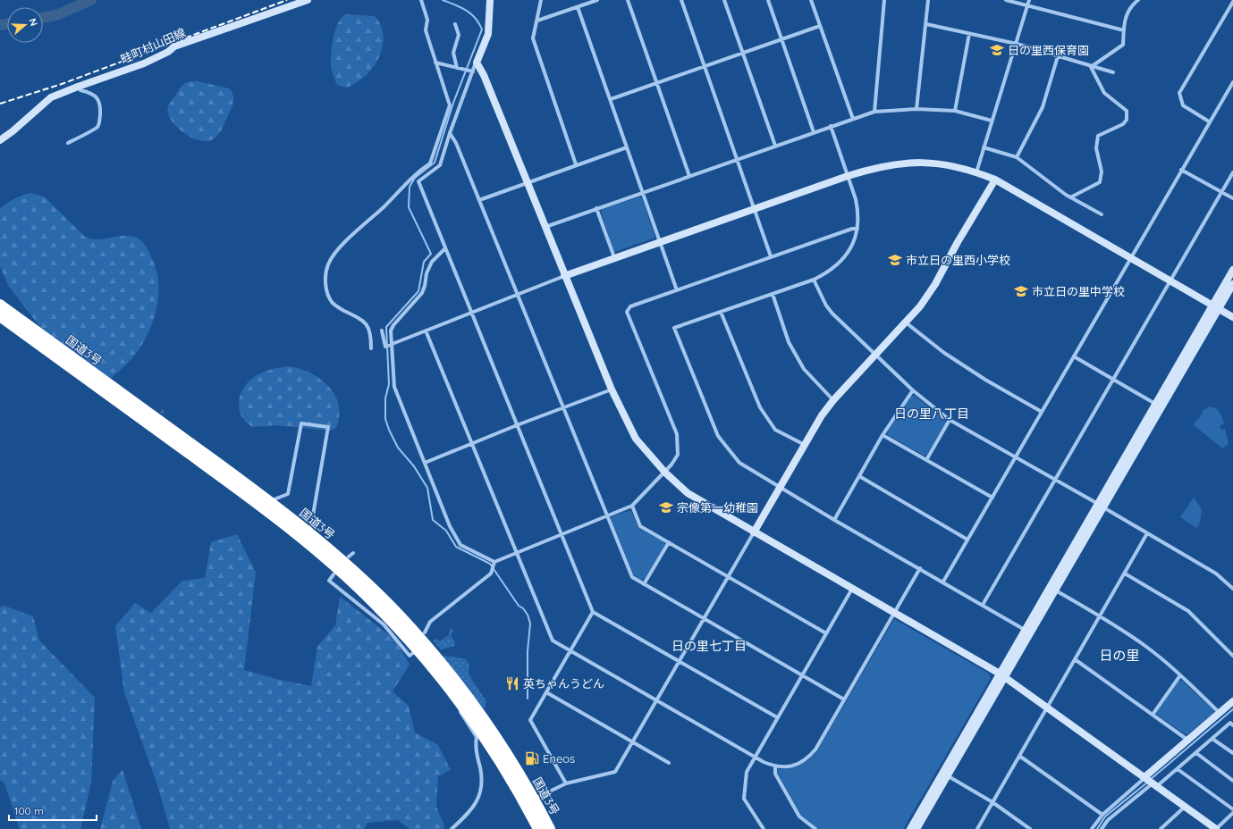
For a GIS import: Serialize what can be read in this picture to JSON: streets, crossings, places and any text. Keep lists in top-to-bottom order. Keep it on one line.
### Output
{"streets":{"highway":["国道3号"],"street":["畦町村山田線"]},"districts":["日の里八丁目","日の里七丁目","日の里"],"places":{"school or university":["日の里西保育園","市立日の里西小学校","市立日の里中学校","宗像第一幼稚園"],"restaurant":["英ちゃんうどん"],"fuel station":["Eneos"]},"scale_bar":"100 m","north":"right"}
